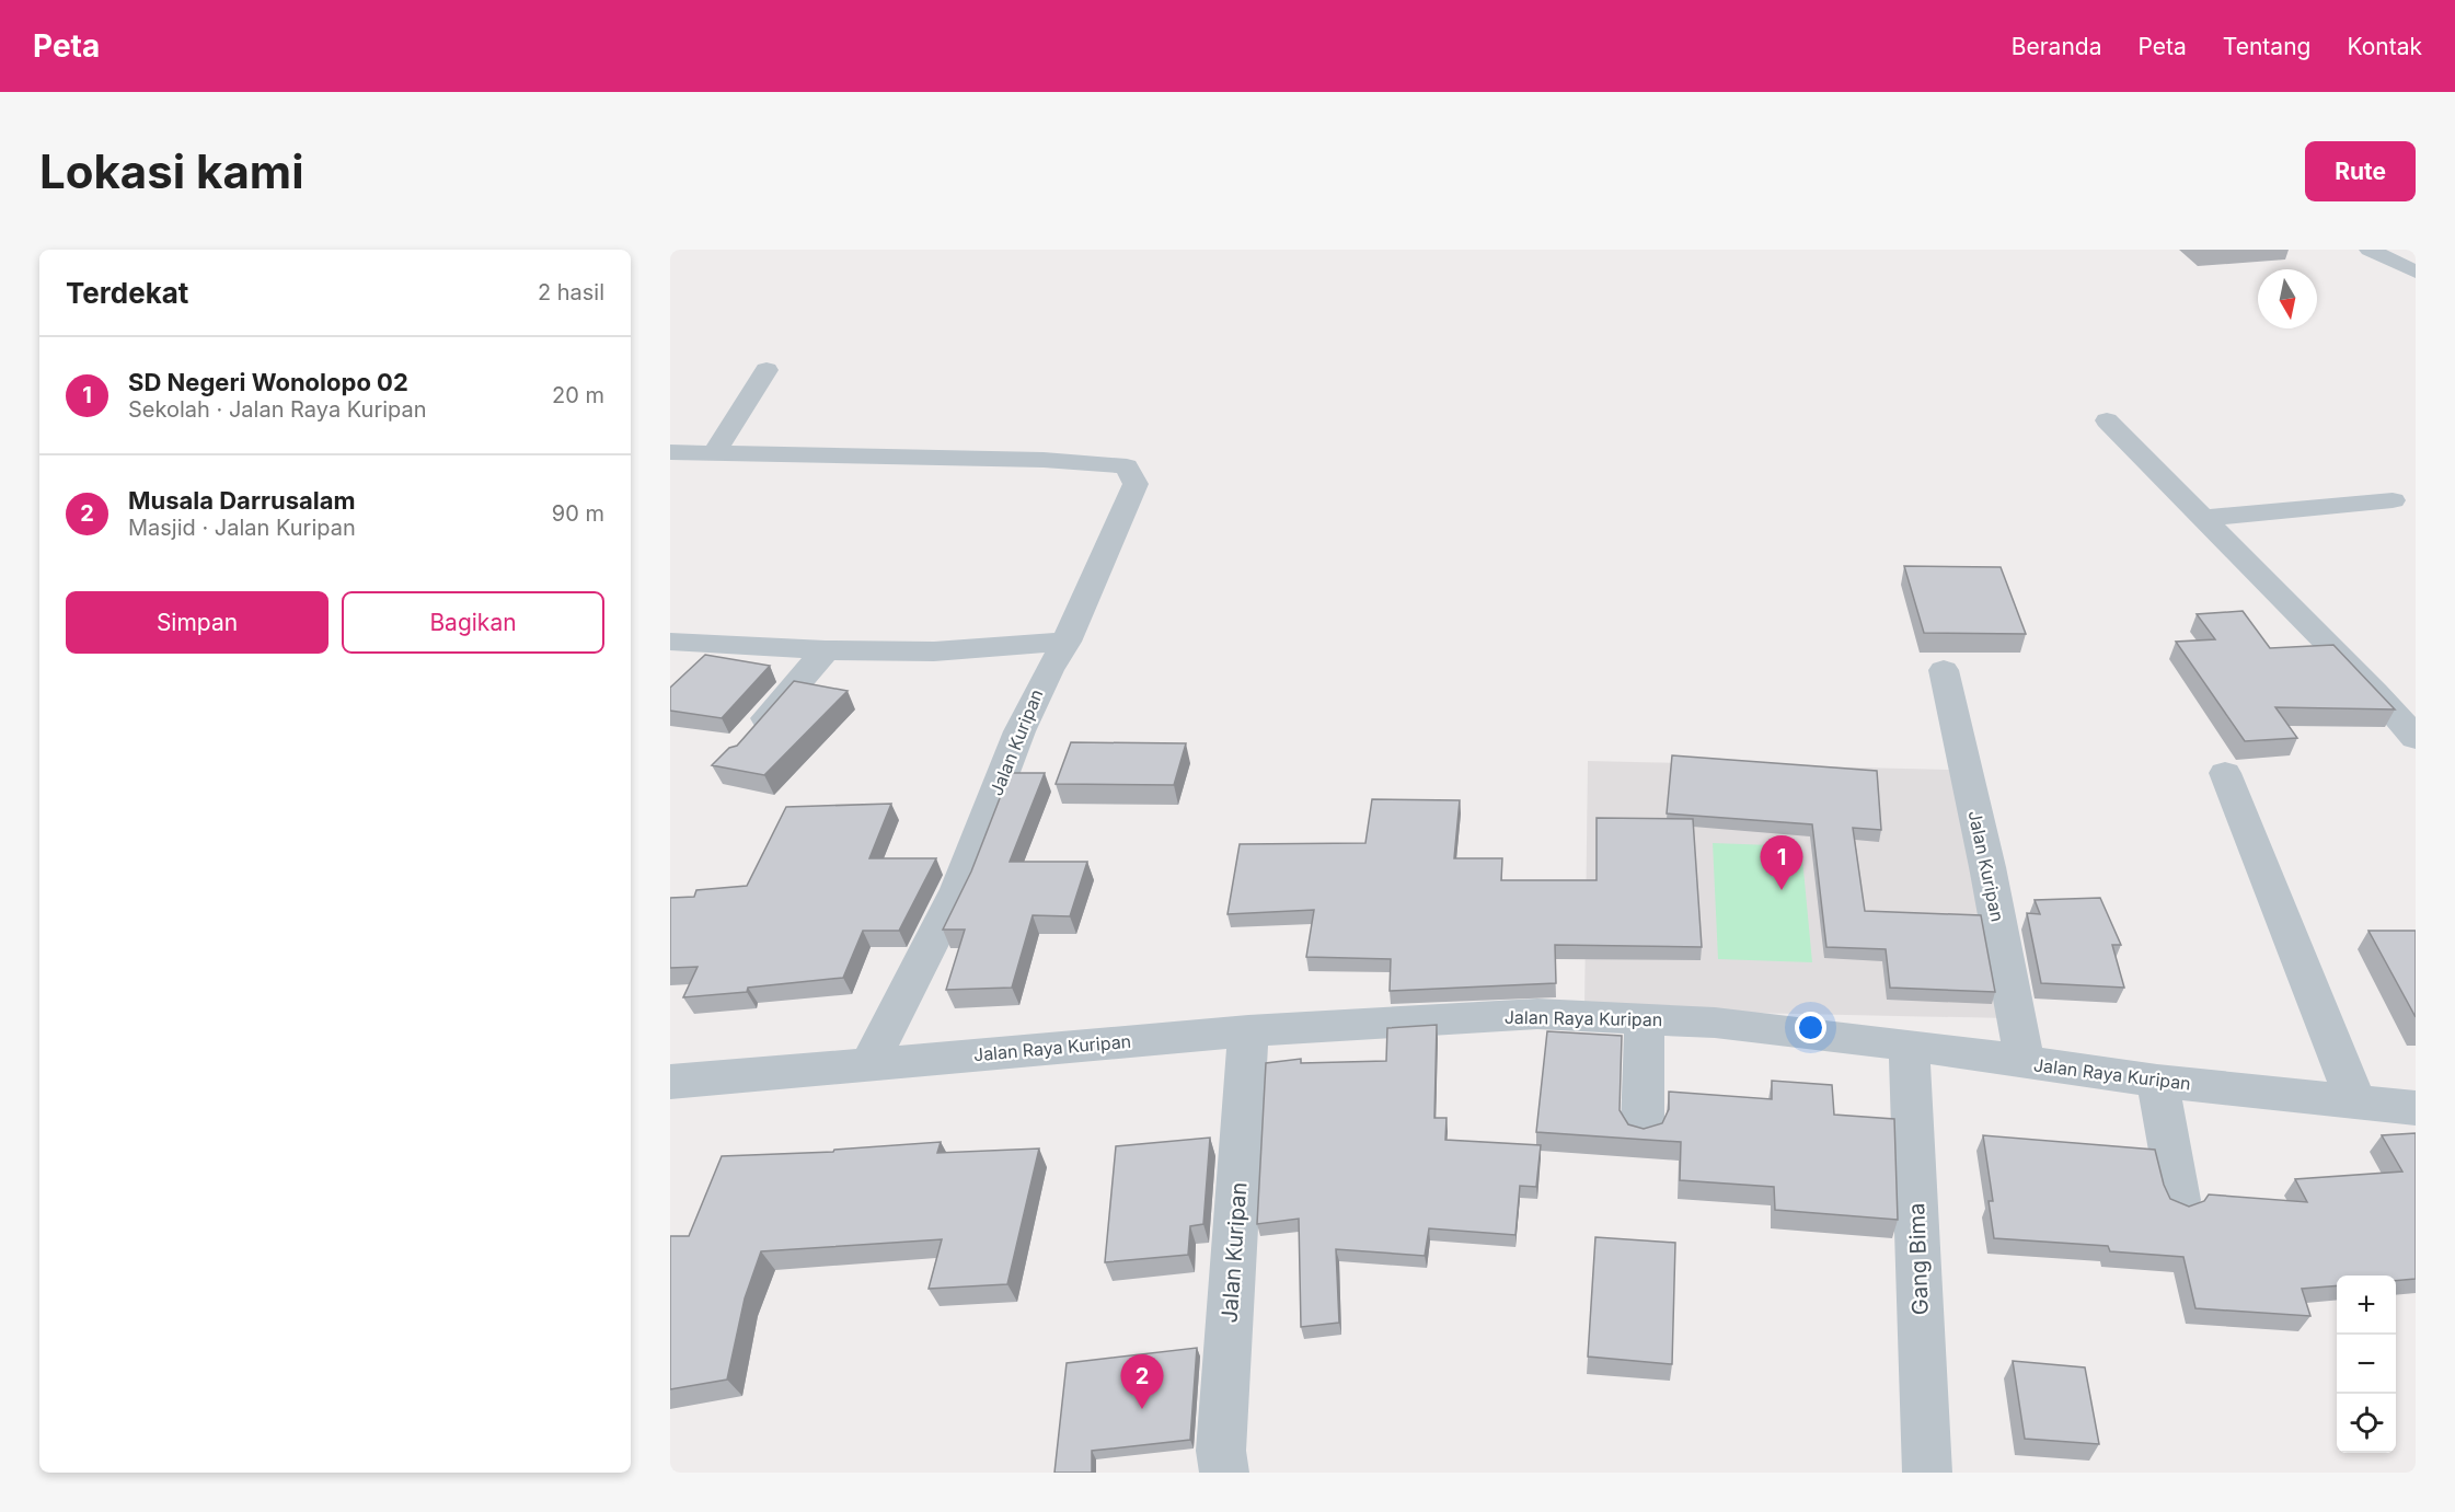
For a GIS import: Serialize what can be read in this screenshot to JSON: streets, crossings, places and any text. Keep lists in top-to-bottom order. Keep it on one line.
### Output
{"streets":{"street":["Jalan Kuripan","Jalan Raya Kuripan","Gang Bima"]},"crossings":[["Jalan Kuripan","Jalan Raya Kuripan"],["Jalan Raya Kuripan","Gang Bima"]],"north":"bottom","page":{"header":"Peta","nav":["Beranda","Peta","Tentang","Kontak"],"buttons":["Rute",["Simpan","Bagikan"]],"title":"Lokasi kami","heading":["Terdekat","2 hasil"],"list":[{"mark":"1","name":"SD Negeri Wonolopo 02","note":"Sekolah · Jalan Raya Kuripan","value":"20 m"},{"mark":"2","name":"Musala Darrusalam","note":"Masjid · Jalan Kuripan","value":"90 m"}],"pins":["1","2"],"map_buttons":["+","−"]}}
